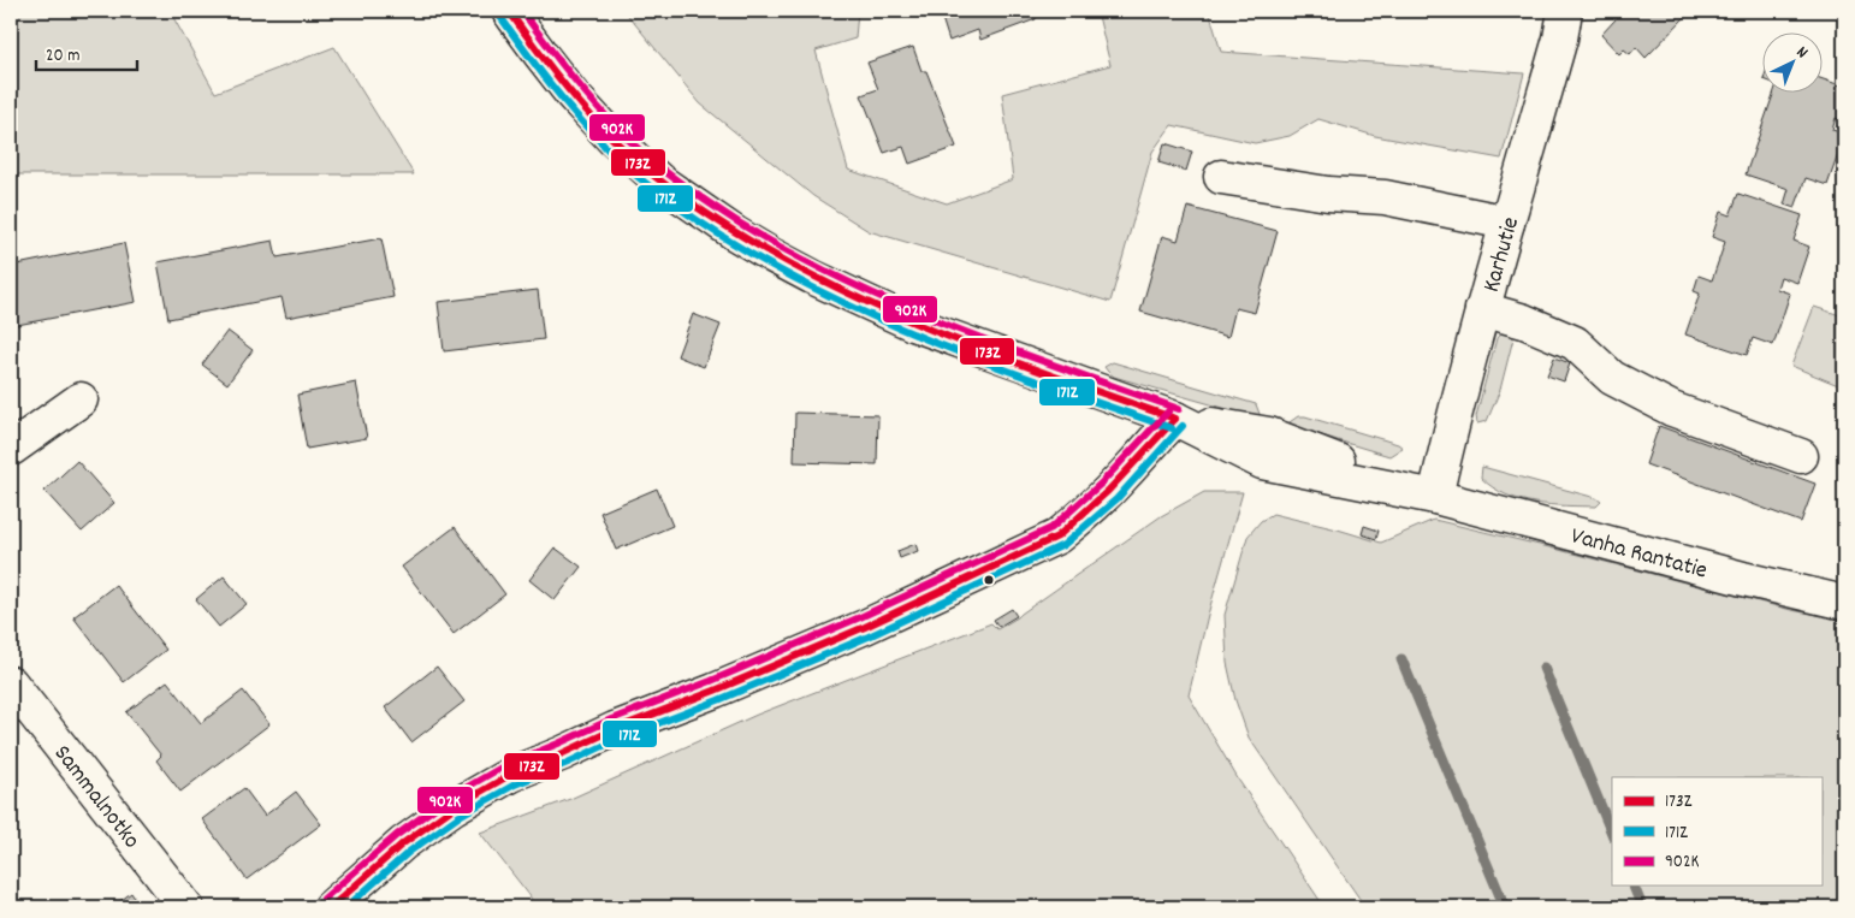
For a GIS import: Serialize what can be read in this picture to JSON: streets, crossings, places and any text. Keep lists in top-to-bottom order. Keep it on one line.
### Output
{"streets":{"street":["Karhutie","Vanha Rantatie","Sammalnotko"]},"crossings":[["Karhutie","Vanha Rantatie"]],"lines":["transit line 173Z","transit line 902K","transit line 171Z"],"legend":["173Z","171Z","902K"],"scale_bar":"20 m","north":"top right"}
